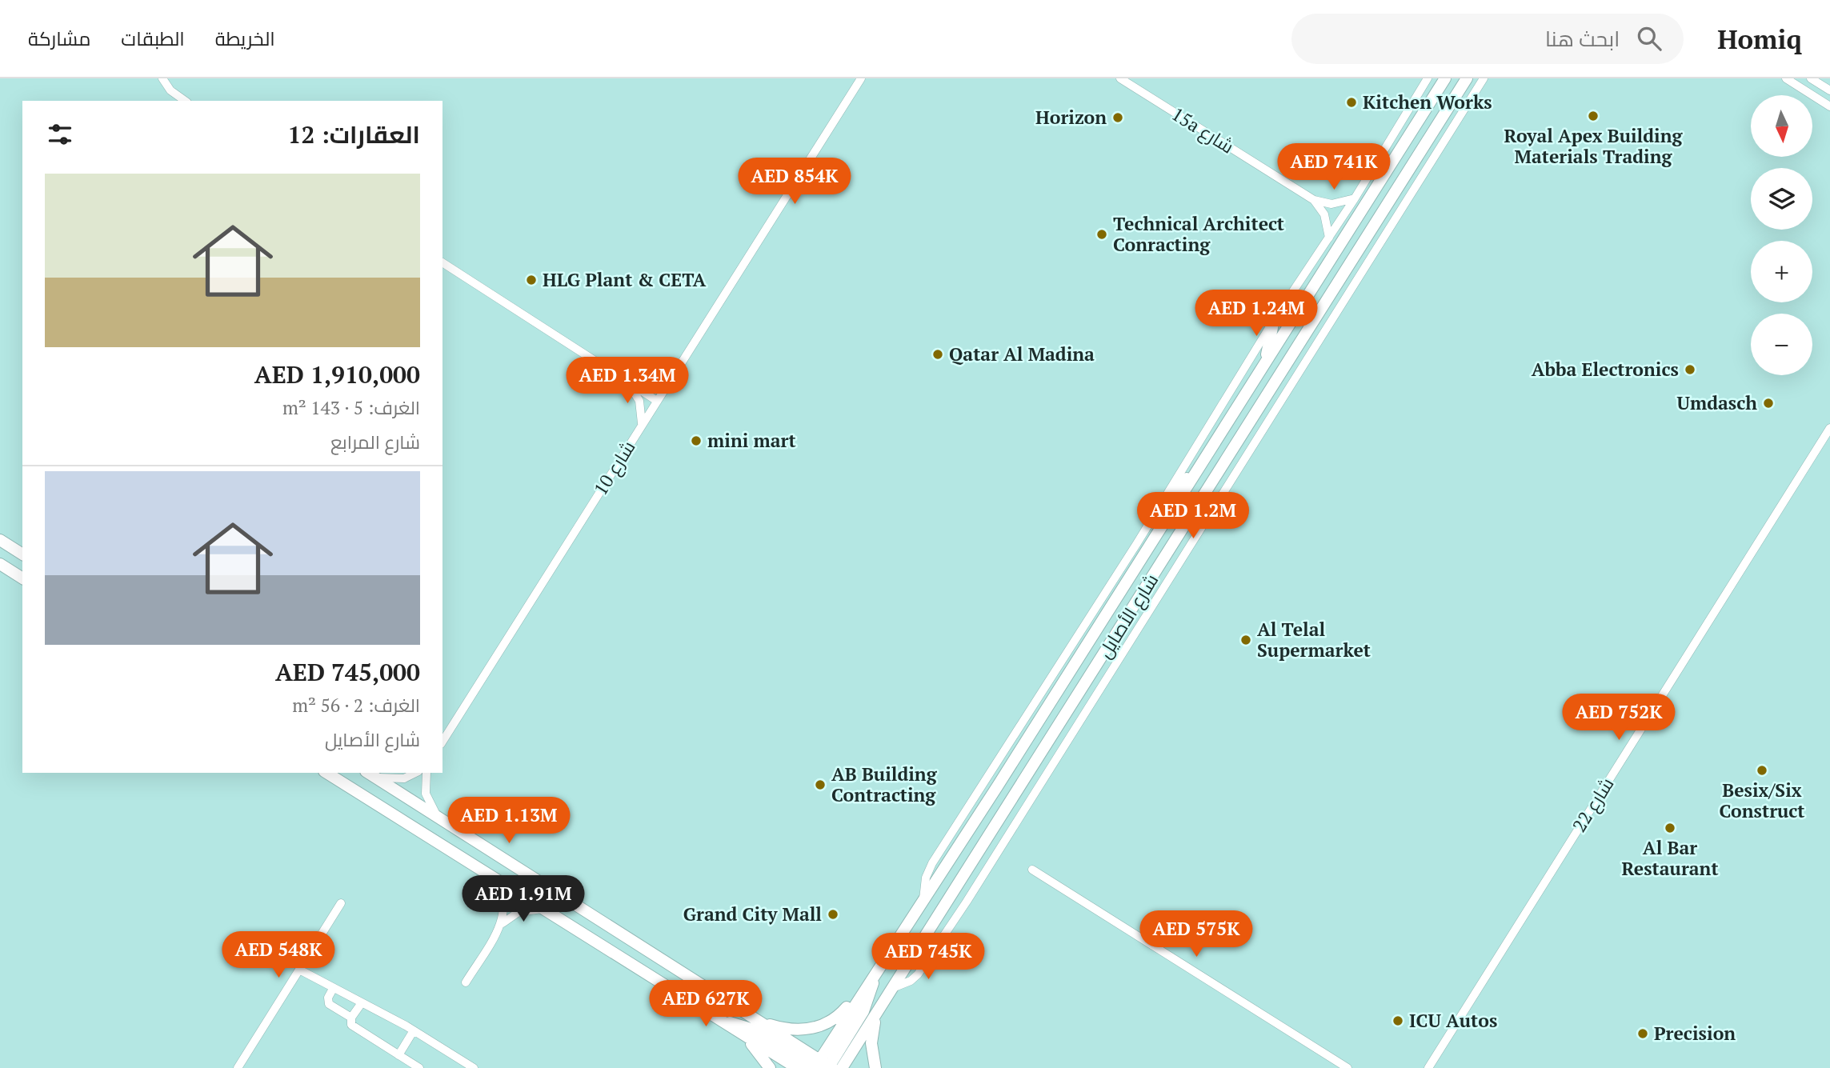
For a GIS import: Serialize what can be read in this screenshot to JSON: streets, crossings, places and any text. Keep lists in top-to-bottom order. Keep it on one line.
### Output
{"streets":{"main road":["شارع الأصايل"],"street":["15a شارع","شارع 10","شارع 22"]},"places":["Kitchen Works","Royal Apex Building Materials Trading","Horizon","Technical Architect Conracting","HLG Plant & CETA","Qatar Al Madina","Abba Electronics","Umdasch","mini mart","Al Telal Supermarket","Besix/Six Construct","AB Building Contracting","Al Bar Restaurant","Grand City Mall","ICU Autos","Precision"],"north":"bottom","page":{"header":"Homiq","search":"ابحث هنا","nav":["الخريطة","الطبقات","مشاركة"],"map_buttons":["+","−"],"heading":"العقارات: 12","price":["AED 741K","AED 854K","AED 1.24M","AED 1.34M","AED 1.2M","AED 752K","AED 1.13M","AED 1.91M","AED 575K","AED 548K","AED 745K","AED 627K"],"list":[{"name":"AED 1,910,000","note":"الغرف: 5 · 143 m² · شارع المرابع"},{"name":"AED 745,000","note":"الغرف: 2 · 56 m² · شارع الأصايل"}]}}
